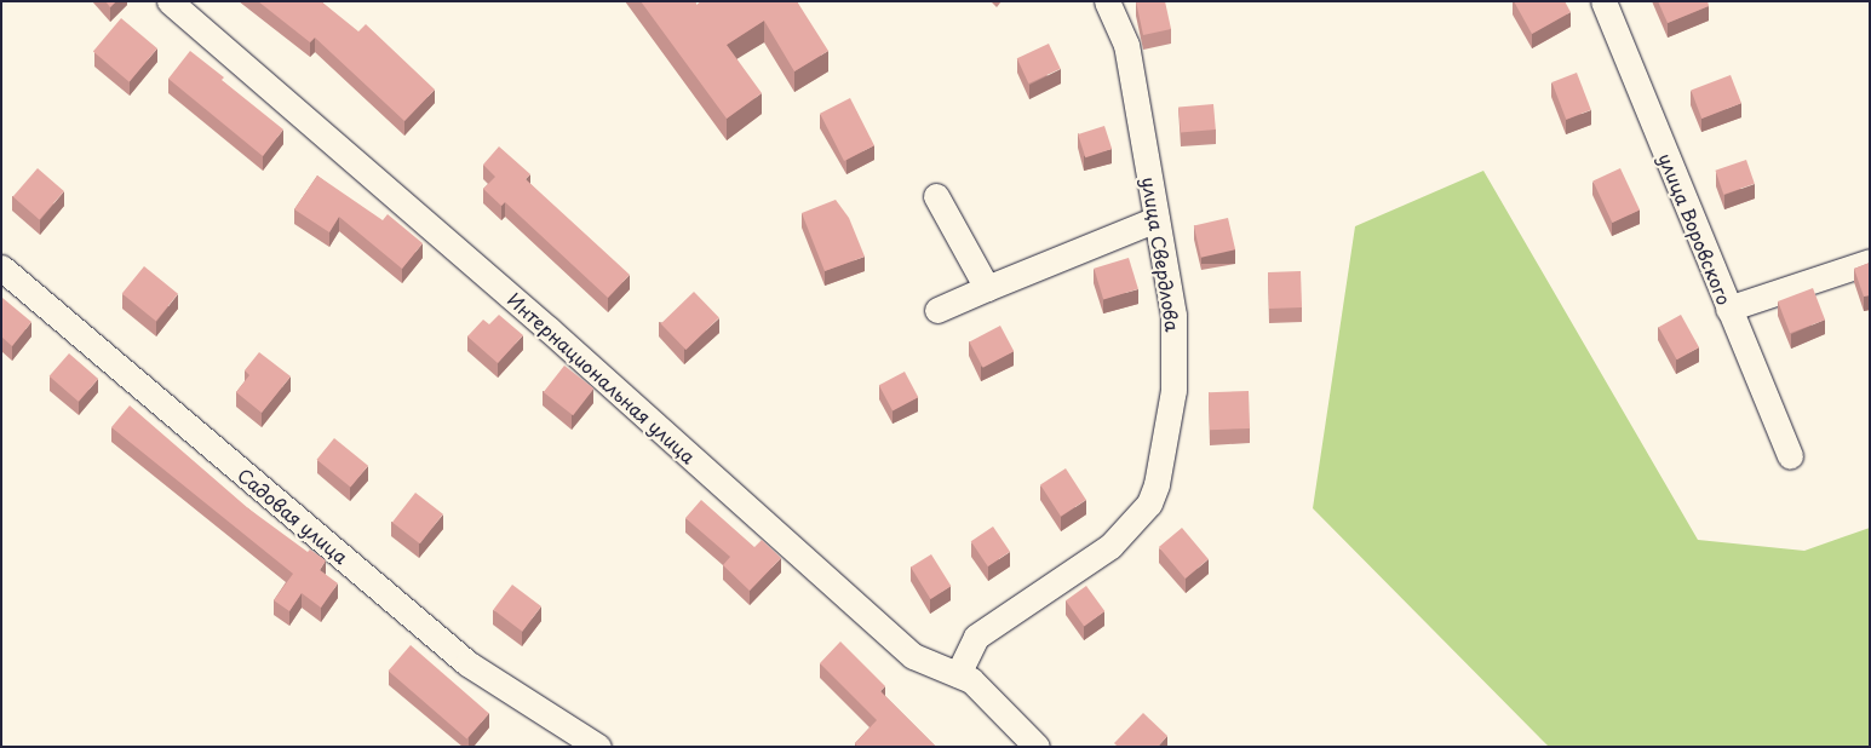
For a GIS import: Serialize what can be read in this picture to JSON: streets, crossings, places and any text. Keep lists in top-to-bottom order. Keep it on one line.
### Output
{"streets":{"street":["улица Воровского","улица Свердлова","Интернациональная улица","Садовая улица"]},"crossings":[["улица Свердлова","Интернациональная улица"]]}
